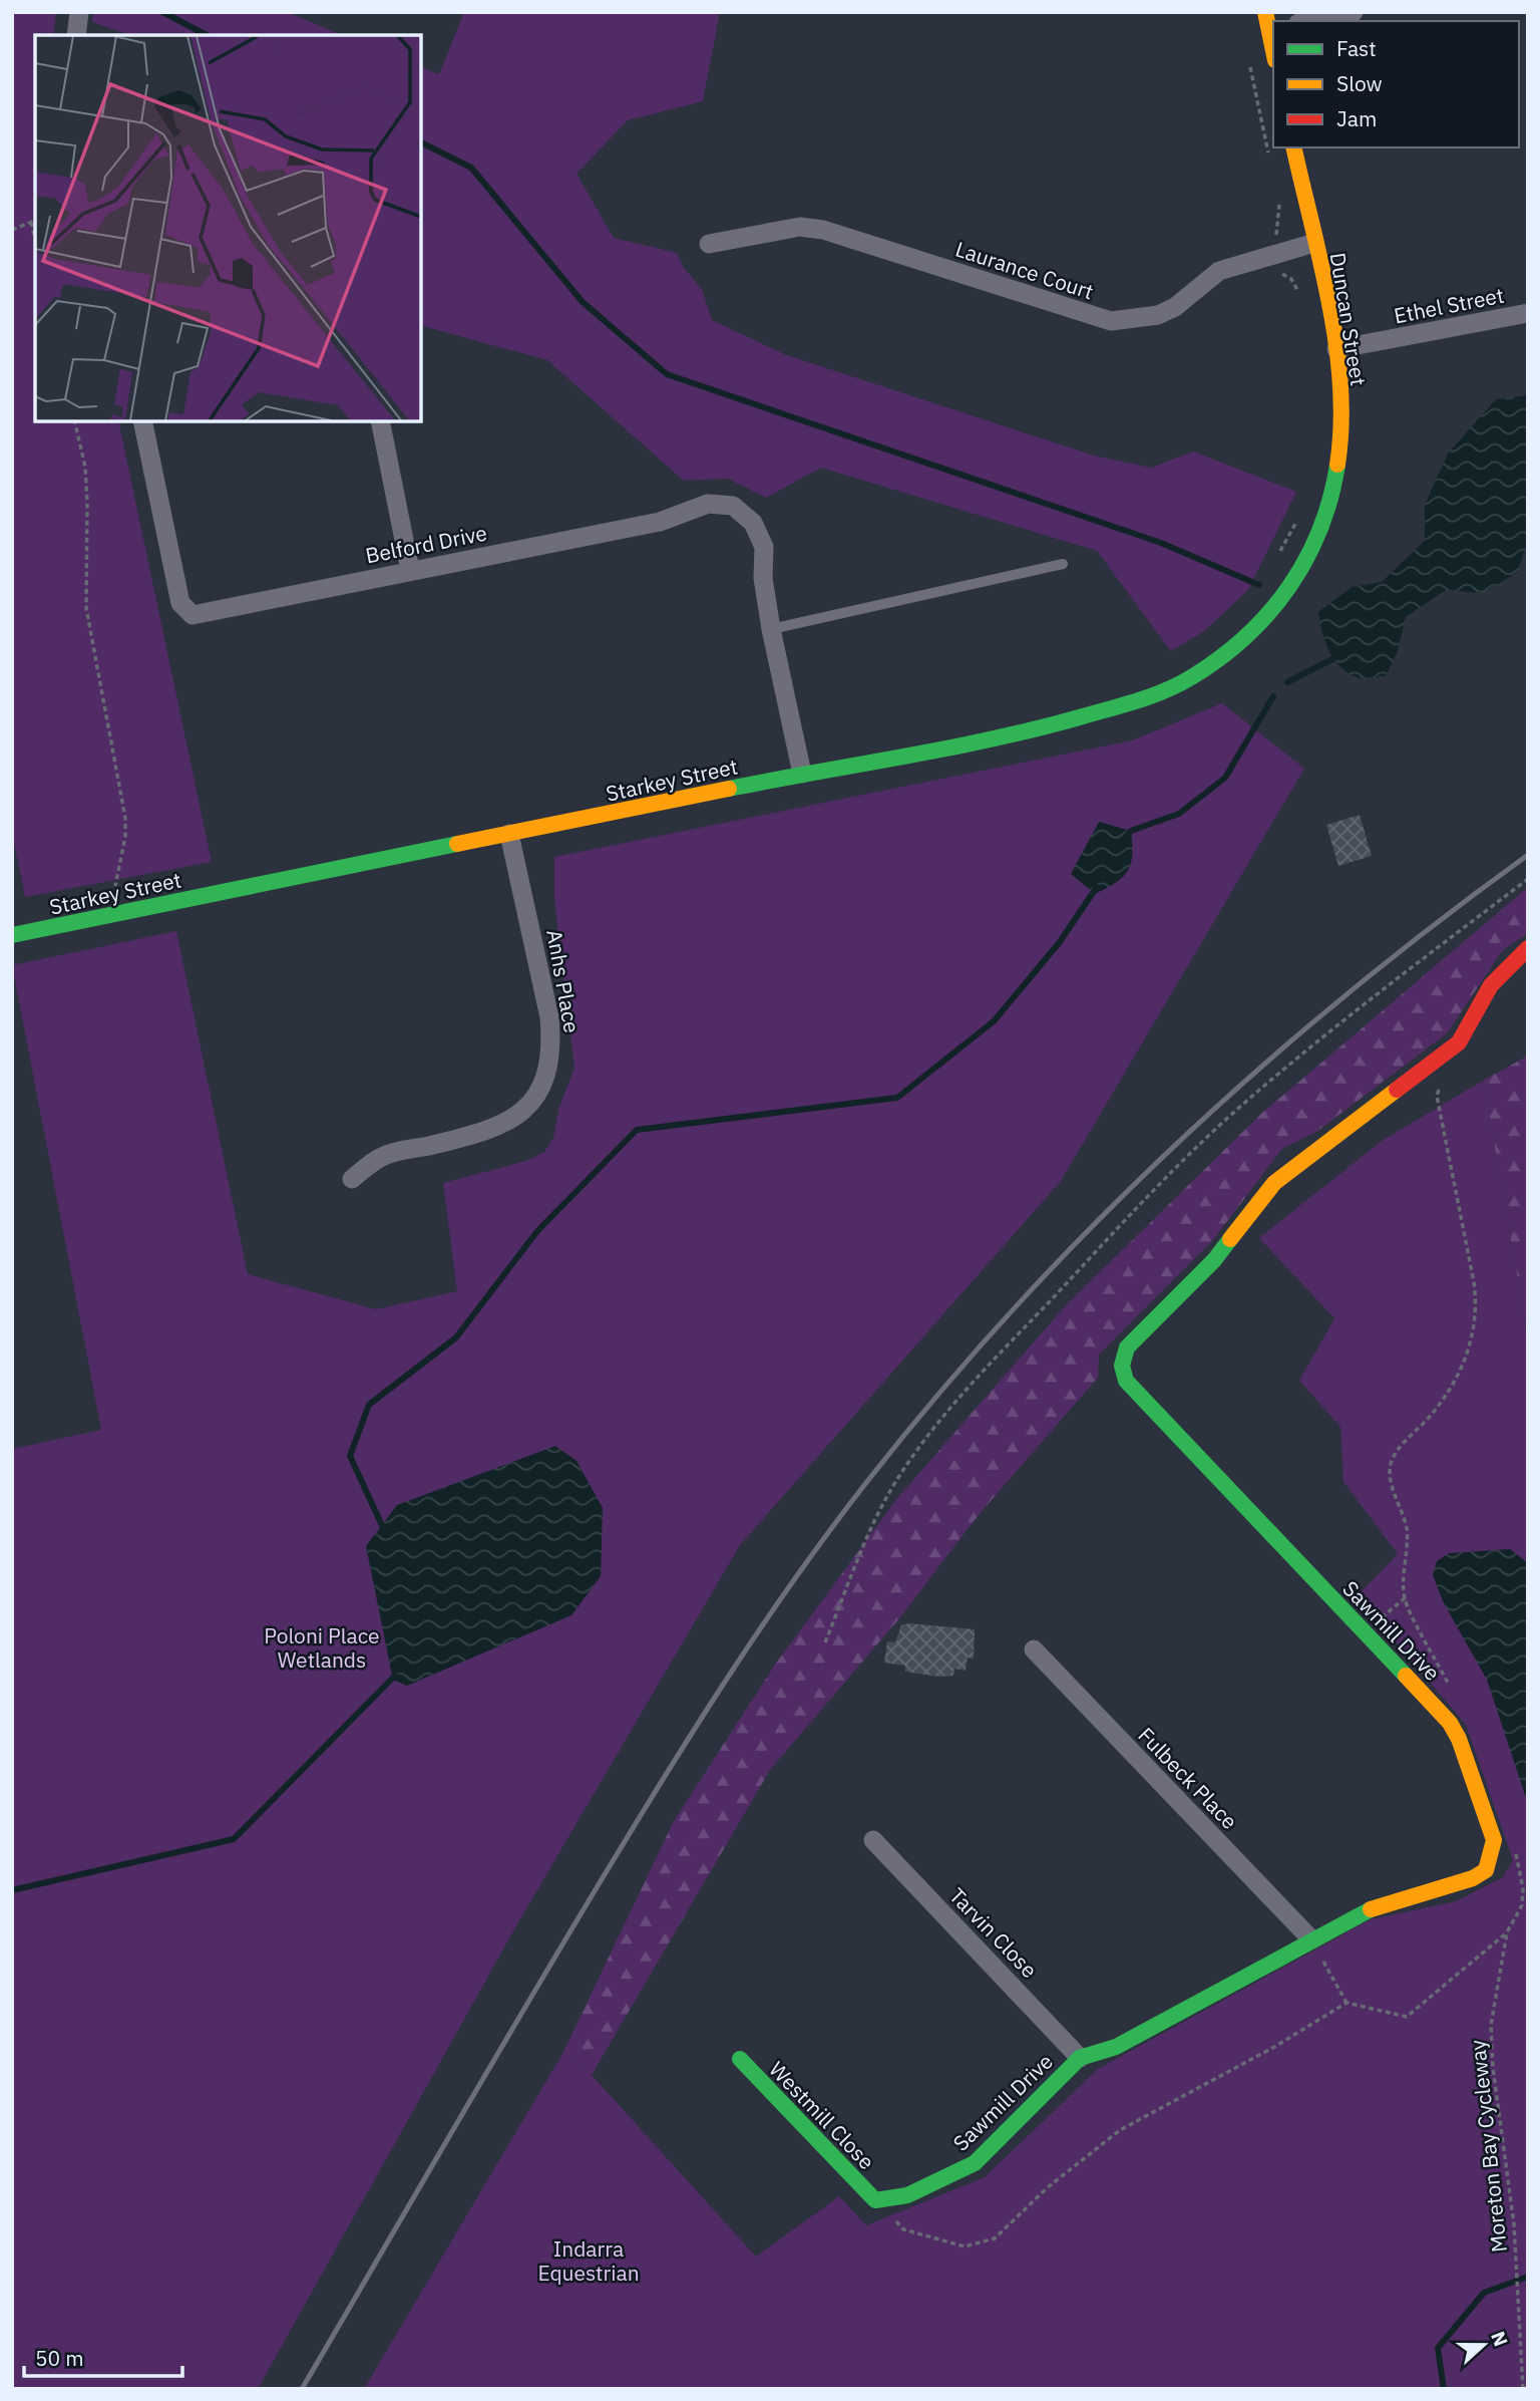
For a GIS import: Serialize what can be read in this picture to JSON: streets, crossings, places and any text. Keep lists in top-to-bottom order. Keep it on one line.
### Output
{"streets":{"street":["Laurance Court","Ethel Street","Duncan Street","Belford Drive","Starkey Street","Anhs Place","Sawmill Drive","Fulbeck Place","Tarvin Close","Westmill Close"],"path":["Moreton Bay Cycleway"]},"crossings":[["Laurance Court","Duncan Street"],["Ethel Street","Duncan Street"],["Duncan Street","Starkey Street"],["Belford Drive","Starkey Street"],["Starkey Street","Anhs Place"],["Sawmill Drive","Fulbeck Place"],["Sawmill Drive","Tarvin Close"],["Sawmill Drive","Westmill Close"]],"parks":["Poloni Place Wetlands","Indarra Equestrian"],"legend":["Fast","Slow","Jam"],"scale_bar":"50 m","north":"right"}
